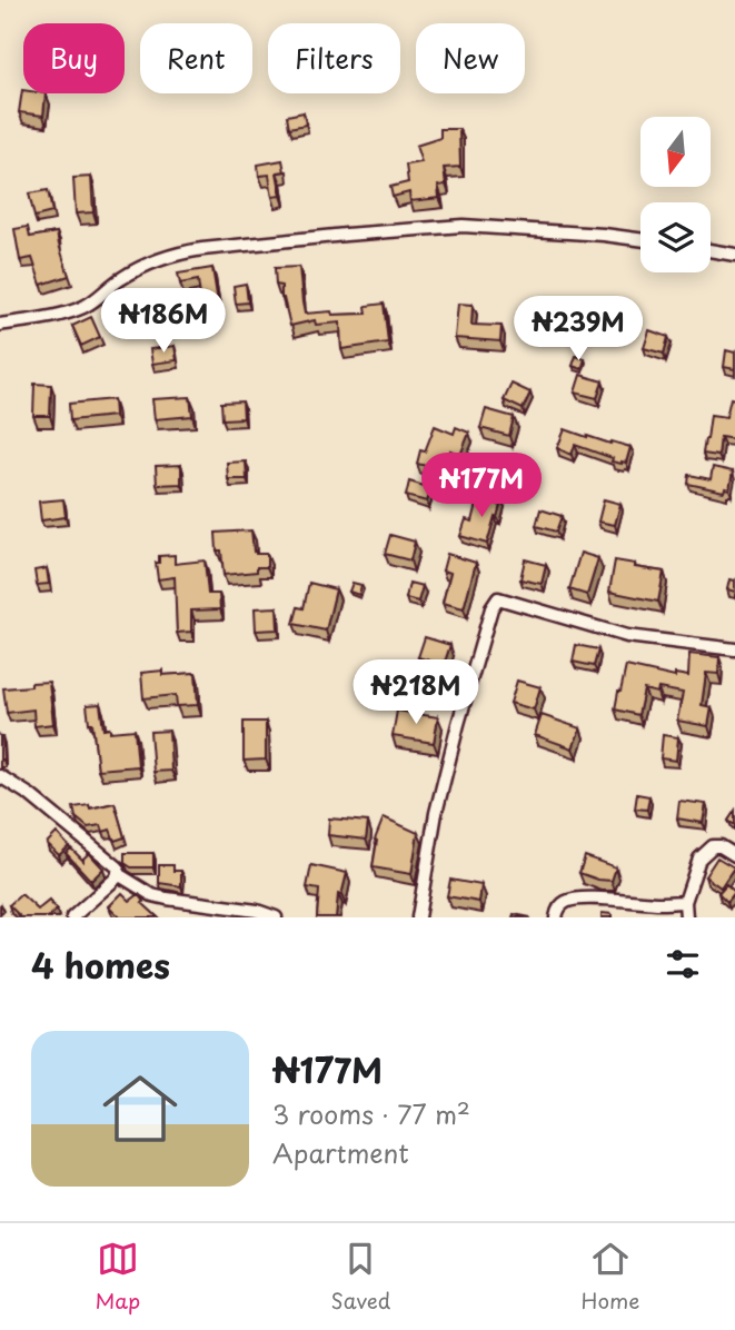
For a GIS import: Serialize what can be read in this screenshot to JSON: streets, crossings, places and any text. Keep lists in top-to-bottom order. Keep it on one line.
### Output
{"north":"bottom","page":{"chip":["Buy","Rent","Filters","New"],"price":["₦186M","₦239M","₦177M","₦218M"],"heading":"4 homes","list":[{"name":"₦177M","note":"3 rooms · 77 m² · Apartment"}],"tabs":["Map","Saved","Home"]}}
